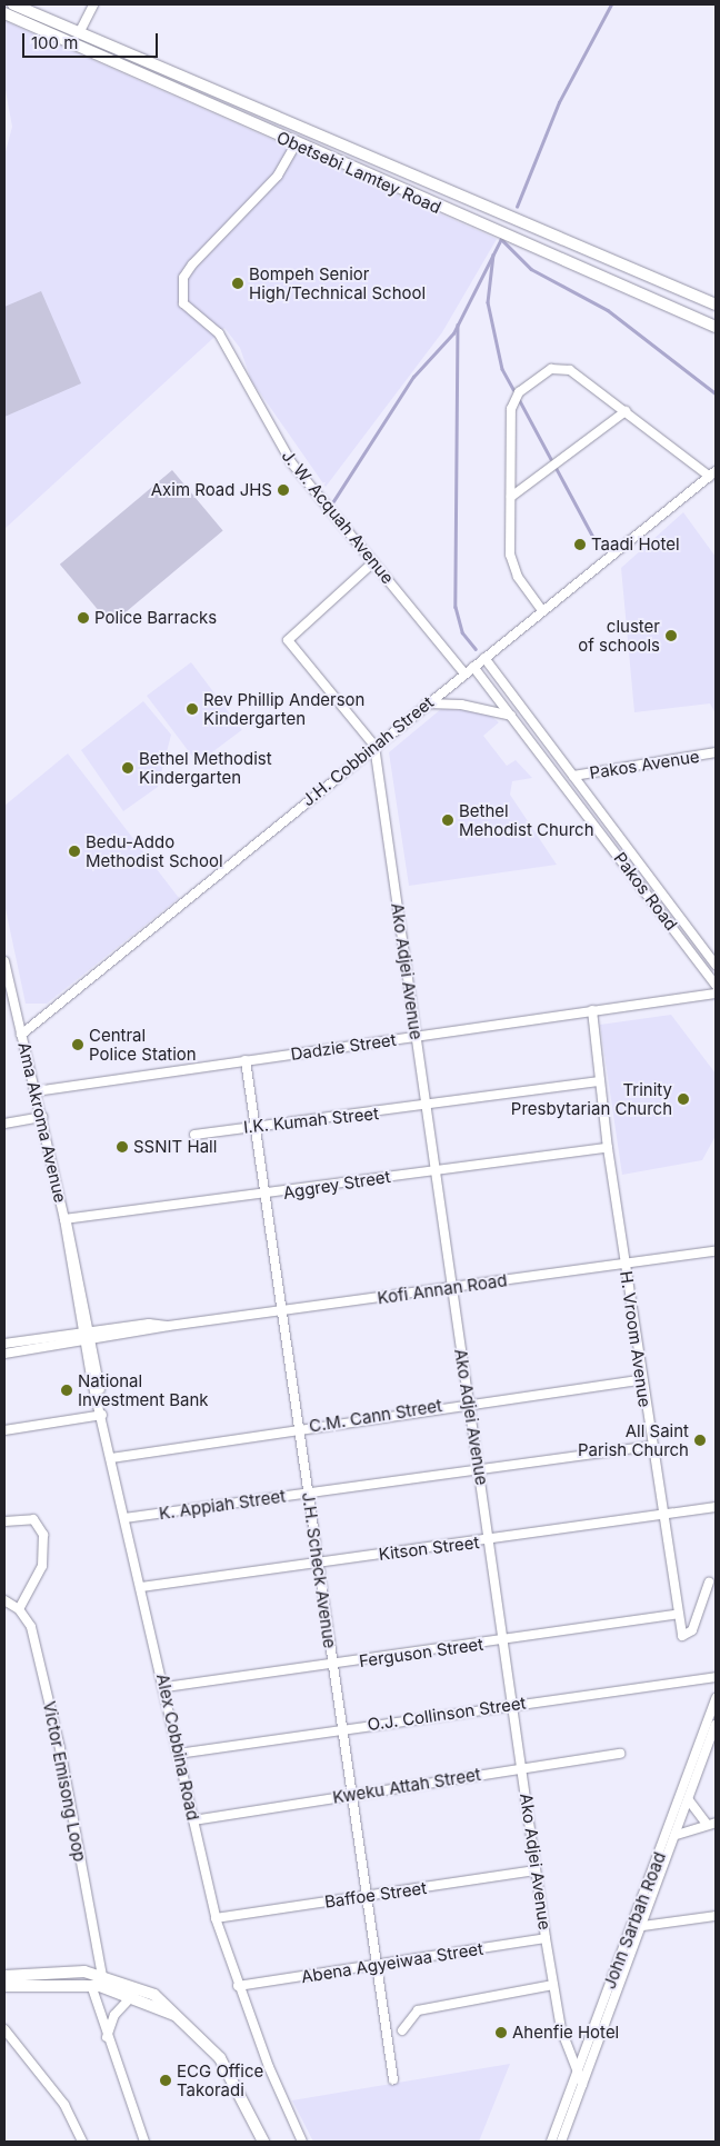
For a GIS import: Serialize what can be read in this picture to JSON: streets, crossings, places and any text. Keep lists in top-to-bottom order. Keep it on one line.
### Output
{"streets":{"main road":["Obetsebi Lamtey Road"],"street":["J. W. Acquah Avenue","J.H. Cobbinah Street","Pakos Avenue","Pakos Road","Ako Adjei Avenue","Dadzie Street","I.K. Kumah Street","Ama Akroma Avenue","Aggrey Street","Kofi Annan Road","H. Vroom Avenue","C.M. Cann Street","K. Appiah Street","Kitson Street","J.H. Scheck Avenue","Ferguson Street","O.J. Collinson Street","Alex Cobbina Road","Victor Emisong Loop","Kweku Attah Street","Baffoe Street","John Sarbah Road","Abena Agyeiwaa Street"]},"crossings":[["Obetsebi Lamtey Road","J. W. Acquah Avenue"],["J. W. Acquah Avenue","J.H. Cobbinah Street"],["J.H. Cobbinah Street","Pakos Road"],["J.H. Cobbinah Street","Ako Adjei Avenue"],["J.H. Cobbinah Street","Ama Akroma Avenue"],["Pakos Avenue","Pakos Road"],["Ako Adjei Avenue","Dadzie Street"],["Ako Adjei Avenue","I.K. Kumah Street"],["Ako Adjei Avenue","Aggrey Street"],["Ako Adjei Avenue","Kofi Annan Road"],["Ako Adjei Avenue","C.M. Cann Street"],["Ako Adjei Avenue","K. Appiah Street"],["Ako Adjei Avenue","Kitson Street"],["Ako Adjei Avenue","Ferguson Street"],["Ako Adjei Avenue","O.J. Collinson Street"],["Ako Adjei Avenue","Kweku Attah Street"],["Ako Adjei Avenue","Baffoe Street"],["Ako Adjei Avenue","John Sarbah Road"],["Ako Adjei Avenue","Abena Agyeiwaa Street"],["Dadzie Street","Ama Akroma Avenue"],["Dadzie Street","H. Vroom Avenue"],["Dadzie Street","J.H. Scheck Avenue"],["I.K. Kumah Street","H. Vroom Avenue"],["I.K. Kumah Street","J.H. Scheck Avenue"],["Ama Akroma Avenue","Aggrey Street"],["Ama Akroma Avenue","Kofi Annan Road"],["Ama Akroma Avenue","Alex Cobbina Road"],["Aggrey Street","H. Vroom Avenue"],["Aggrey Street","J.H. Scheck Avenue"],["Kofi Annan Road","H. Vroom Avenue"],["Kofi Annan Road","J.H. Scheck Avenue"],["Kofi Annan Road","Alex Cobbina Road"],["H. Vroom Avenue","C.M. Cann Street"],["H. Vroom Avenue","K. Appiah Street"],["H. Vroom Avenue","Kitson Street"],["H. Vroom Avenue","Ferguson Street"],["C.M. Cann Street","J.H. Scheck Avenue"],["C.M. Cann Street","Alex Cobbina Road"],["K. Appiah Street","J.H. Scheck Avenue"],["K. Appiah Street","Alex Cobbina Road"],["Kitson Street","J.H. Scheck Avenue"],["Kitson Street","Alex Cobbina Road"],["J.H. Scheck Avenue","Ferguson Street"],["J.H. Scheck Avenue","O.J. Collinson Street"],["J.H. Scheck Avenue","Kweku Attah Street"],["J.H. Scheck Avenue","Baffoe Street"],["J.H. Scheck Avenue","Abena Agyeiwaa Street"],["Ferguson Street","Alex Cobbina Road"],["O.J. Collinson Street","Alex Cobbina Road"],["Alex Cobbina Road","Kweku Attah Street"],["Alex Cobbina Road","Baffoe Street"],["Alex Cobbina Road","Abena Agyeiwaa Street"]],"places":["Bompeh Senior High/Technical School","Axim Road JHS","Taadi Hotel","Police Barracks","cluster of schools","Rev Phillip Anderson Kindergarten","Bethel Methodist Kindergarten","Bethel Mehodist Church","Bedu-Addo Methodist School","Central Police Station","Trinity Presbytarian Church","SSNIT Hall","National Investment Bank","All Saint Parish Church","Ahenfie Hotel","ECG Office Takoradi"],"scale_bar":"100 m"}
